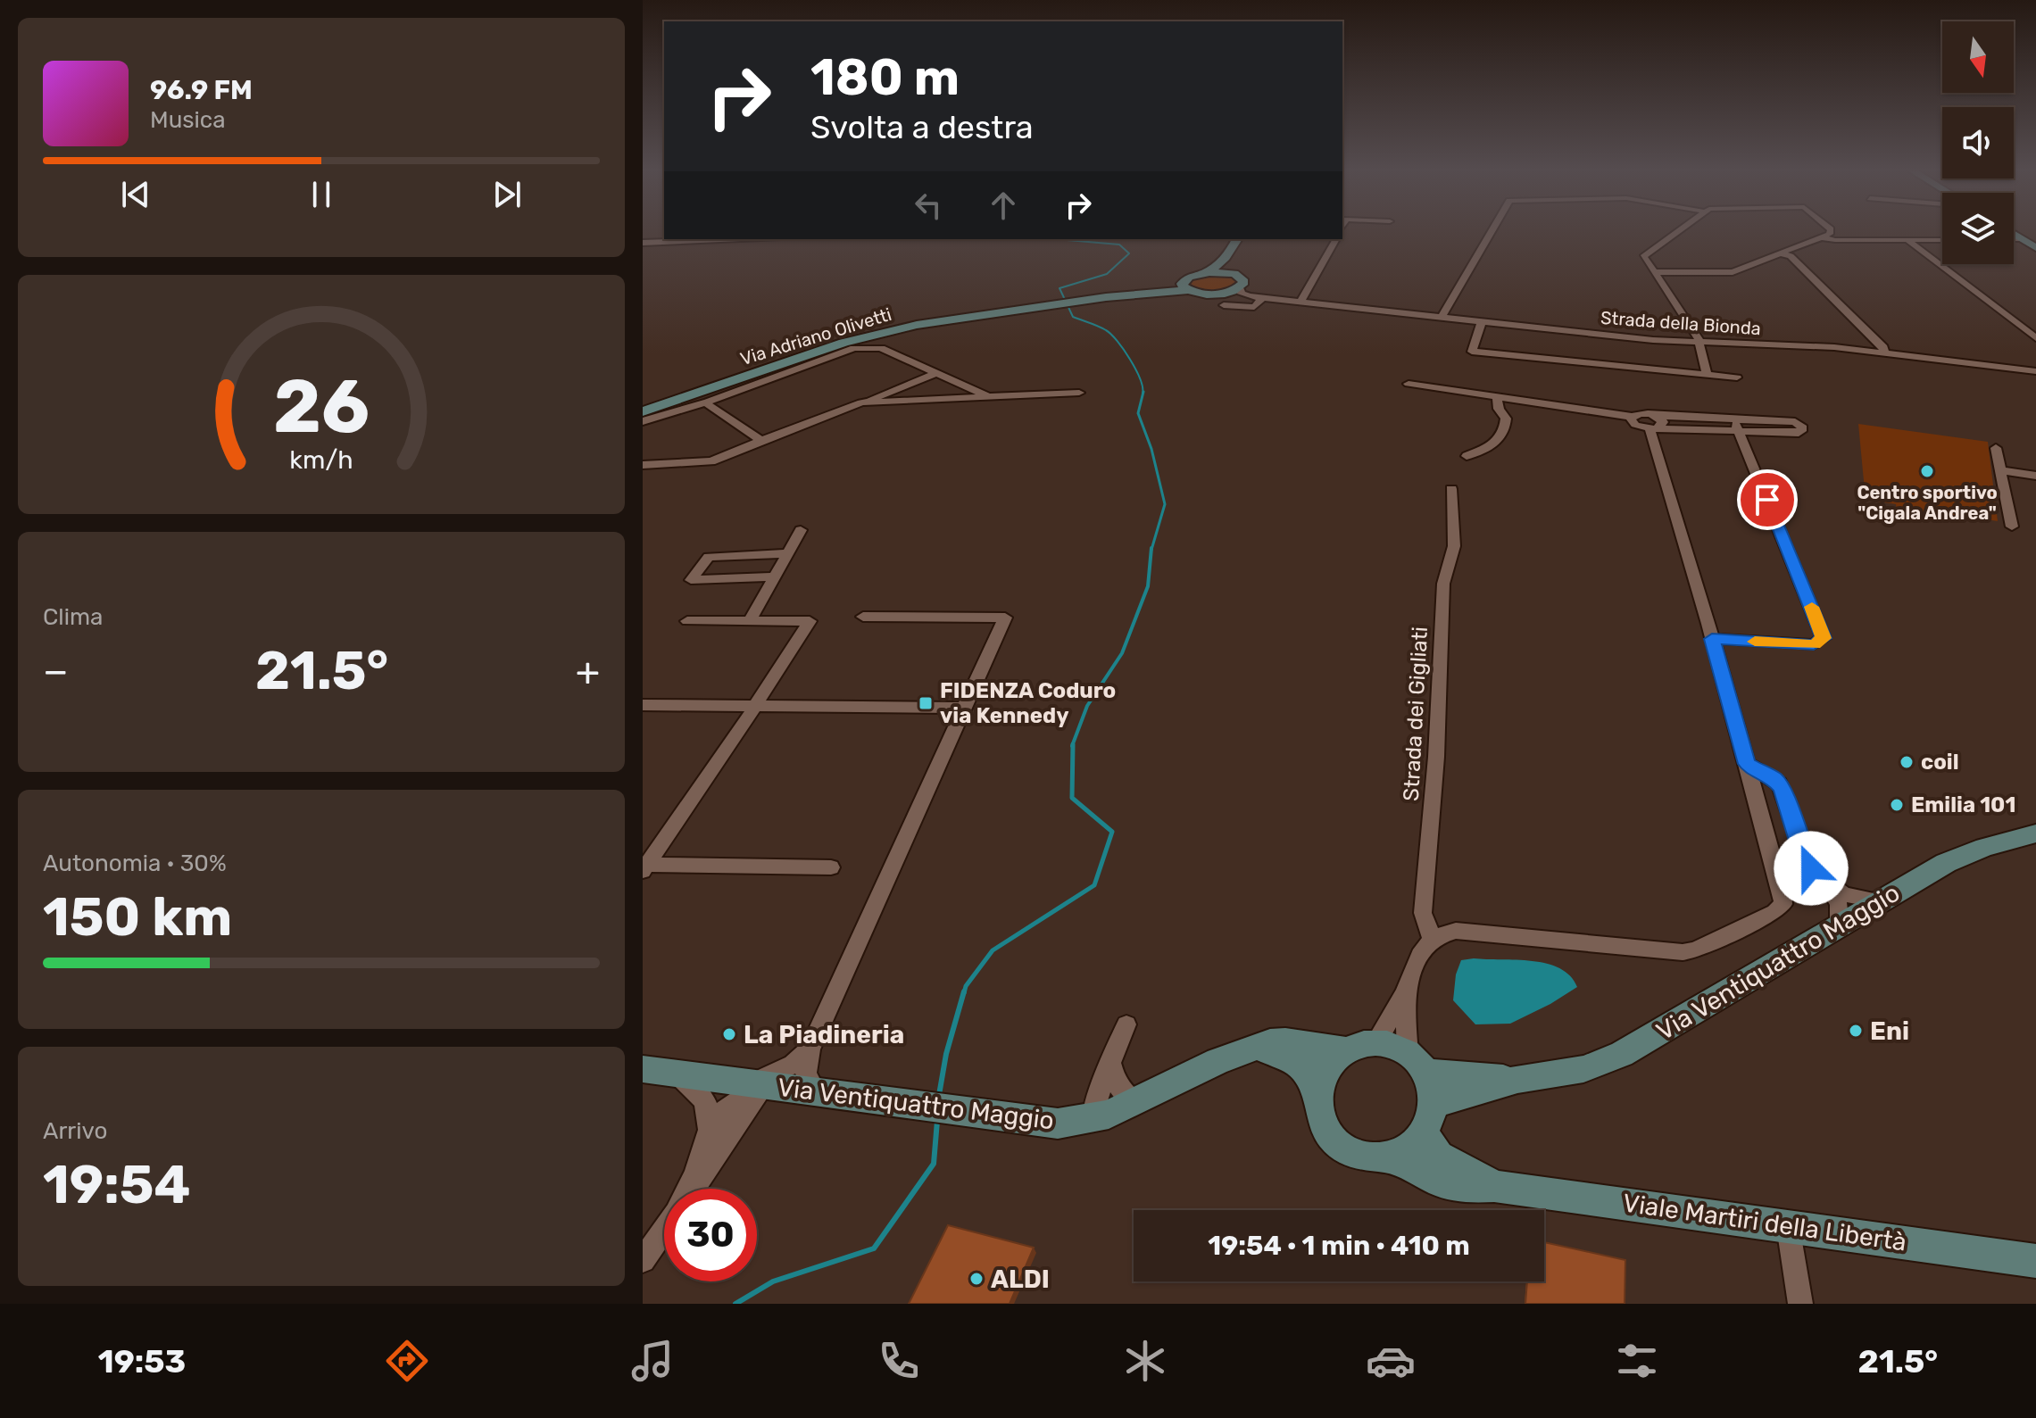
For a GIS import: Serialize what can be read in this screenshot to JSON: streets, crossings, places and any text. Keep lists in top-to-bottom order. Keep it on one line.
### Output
{"streets":{"street":["Strada della Bionda","Via Adriano Olivetti","Strada dei Gigliati","Via Ventiquattro Maggio","Viale Martiri della Libertà"]},"crossings":[["Via Ventiquattro Maggio","Viale Martiri della Libertà"]],"places":{"other":["Centro sportivo \"Cigala Andrea\"","coil","Emilia 101","Eni","La Piadineria","ALDI"],"transit":["FIDENZA Coduro via Kennedy"]},"north":"bottom","page":{"turn":["180 m","Svolta a destra"],"song":["96.9 FM","Musica"],"tile":["Clima",["Autonomia · 30%","150 km"],["Arrivo","19:54"]],"heat":["−","21.5°","+"],"limit":"30","trip":"19:54 · 1 min · 410 m","tabs":["19:53","21.5°"],"gauge":["26","km/h"]}}
